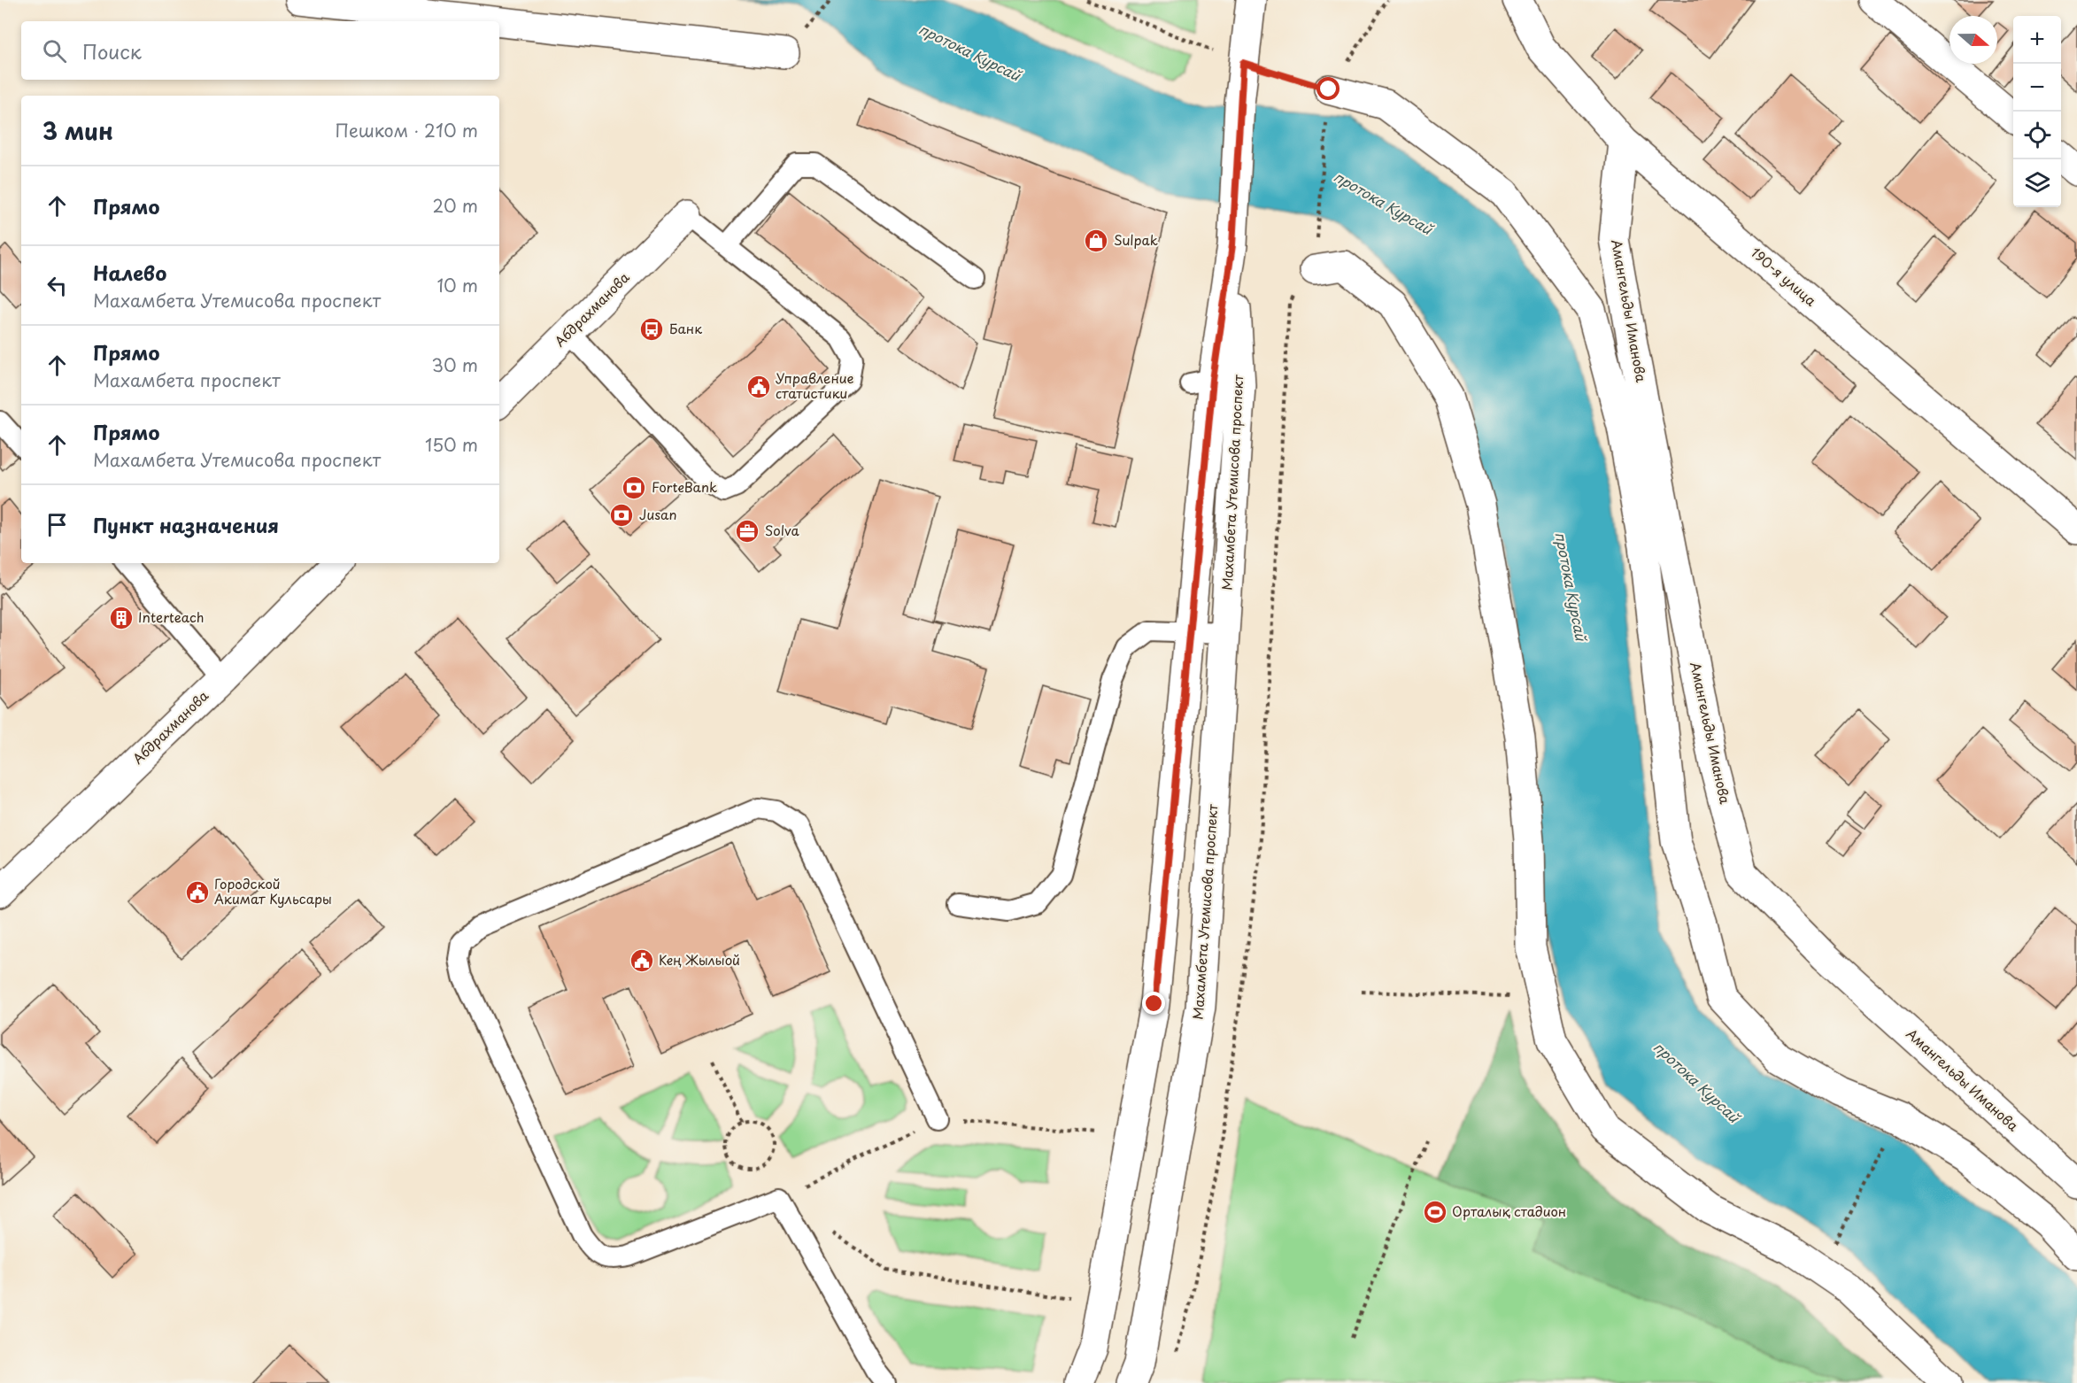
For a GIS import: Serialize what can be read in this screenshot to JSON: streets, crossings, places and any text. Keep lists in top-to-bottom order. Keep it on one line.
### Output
{"streets":{"street":["190-я улица","Абдрахманова","Амангельды Иманова","Махамбета Утемисова проспект"]},"crossings":[["190-я улица","Амангельды Иманова"]],"water":["протока Курсай"],"places":{"shop":["Sulpak"],"bus stop":["Банк"],"public building":["Управление статистики","Городской Акимат Кульсары","Кең Жылыой"],"bank":["ForteBank","Jusan"],"office":["Solva"],"building":["Interteach"],"sports":["Орталық стадион"]},"north":"right","page":{"map_buttons":["+","−"],"search":"Поиск","heading":["3 мин","Пешком · 210 m"],"list":[["Прямо","20 m"],["Налево","Махамбета Утемисова проспект","10 m"],["Прямо","Махамбета проспект","30 m"],["Прямо","Махамбета Утемисова проспект","150 m"],"Пункт назначения"]}}
